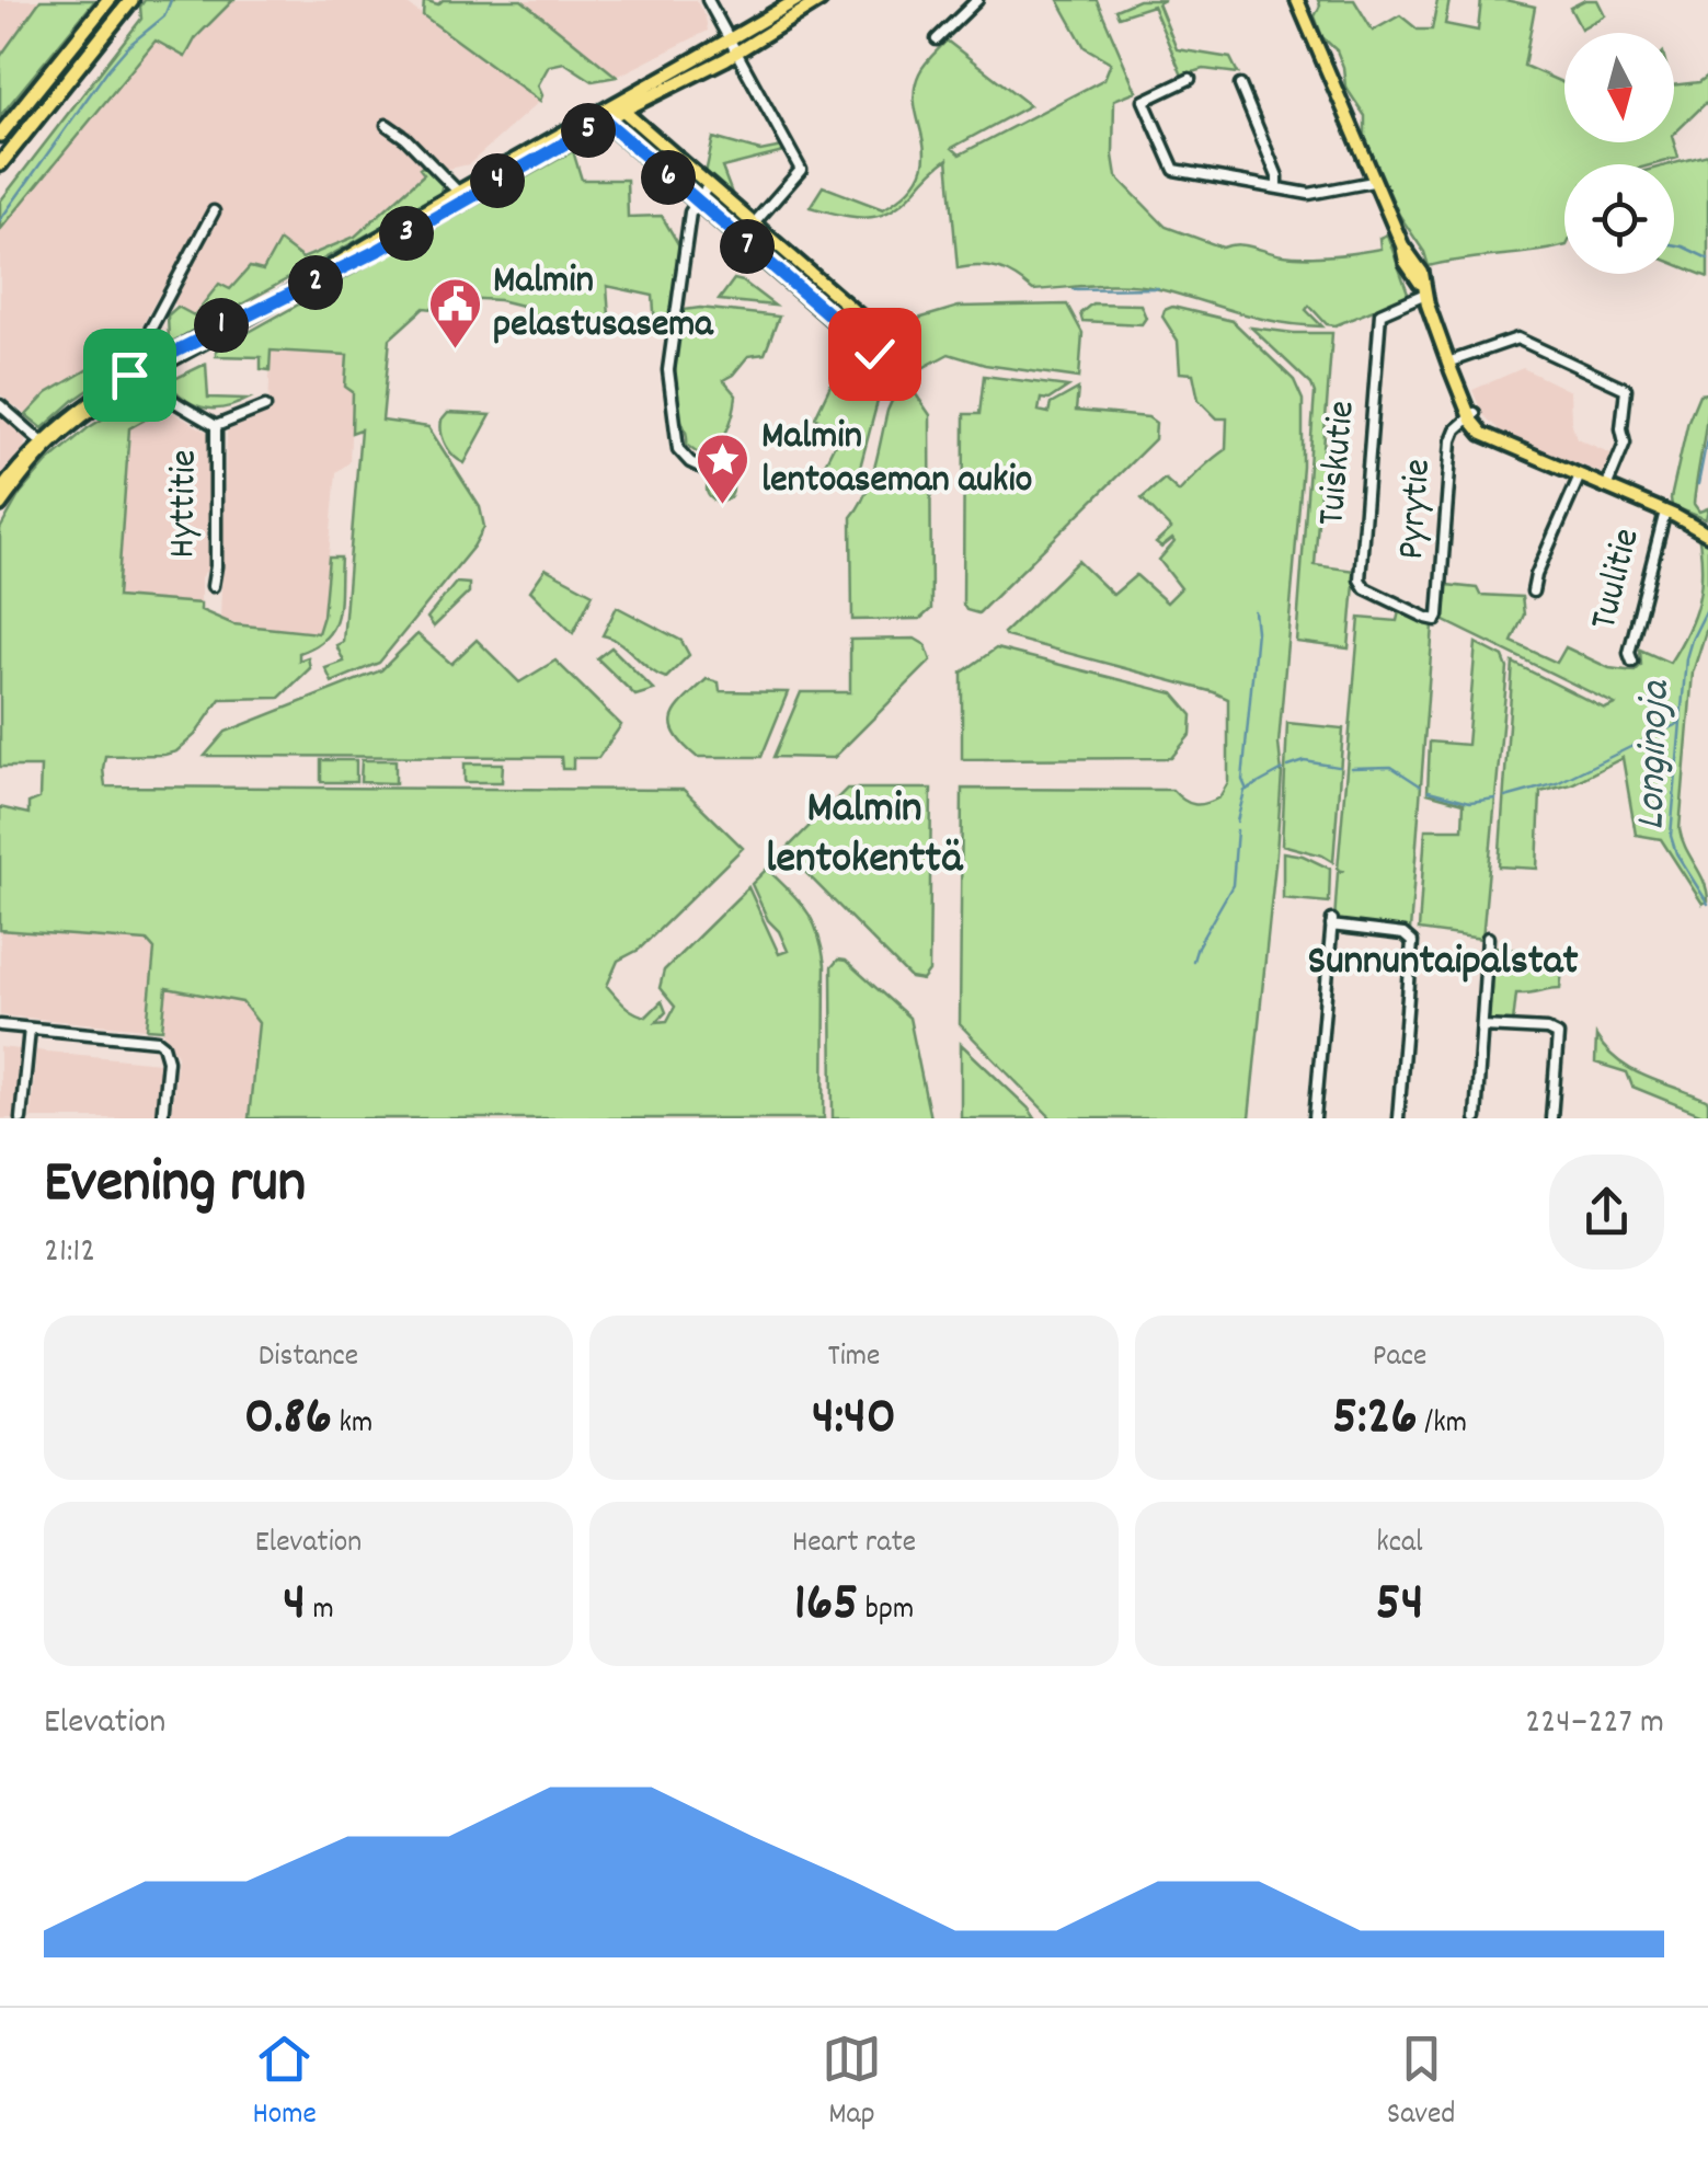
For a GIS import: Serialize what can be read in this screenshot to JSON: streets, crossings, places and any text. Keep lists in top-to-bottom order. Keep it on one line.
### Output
{"streets":{"street":["Tuiskutie","Hyttitie","Pyrytie","Tuulitie"]},"crossings":[["Tuiskutie","Pyrytie"]],"districts":["Malmin lentokenttä","Sunnuntaipalstat"],"water":["Longinoja"],"places":{"public building":["Malmin pelastusasema"],"place":["Malmin lentoaseman aukio"]},"north":"bottom","page":{"pins":["5","6","4","3","7","2","1"],"heading":["Evening run","21:12"],"stats":[["Distance","0.86 km"],["Time","4:40"],["Pace","5:26 /km"],["Elevation","4 m"],["Heart rate","165 bpm"],["kcal","54"]],"chart":["Elevation","224–227 m"],"tabs":["Home","Map","Saved"]}}
